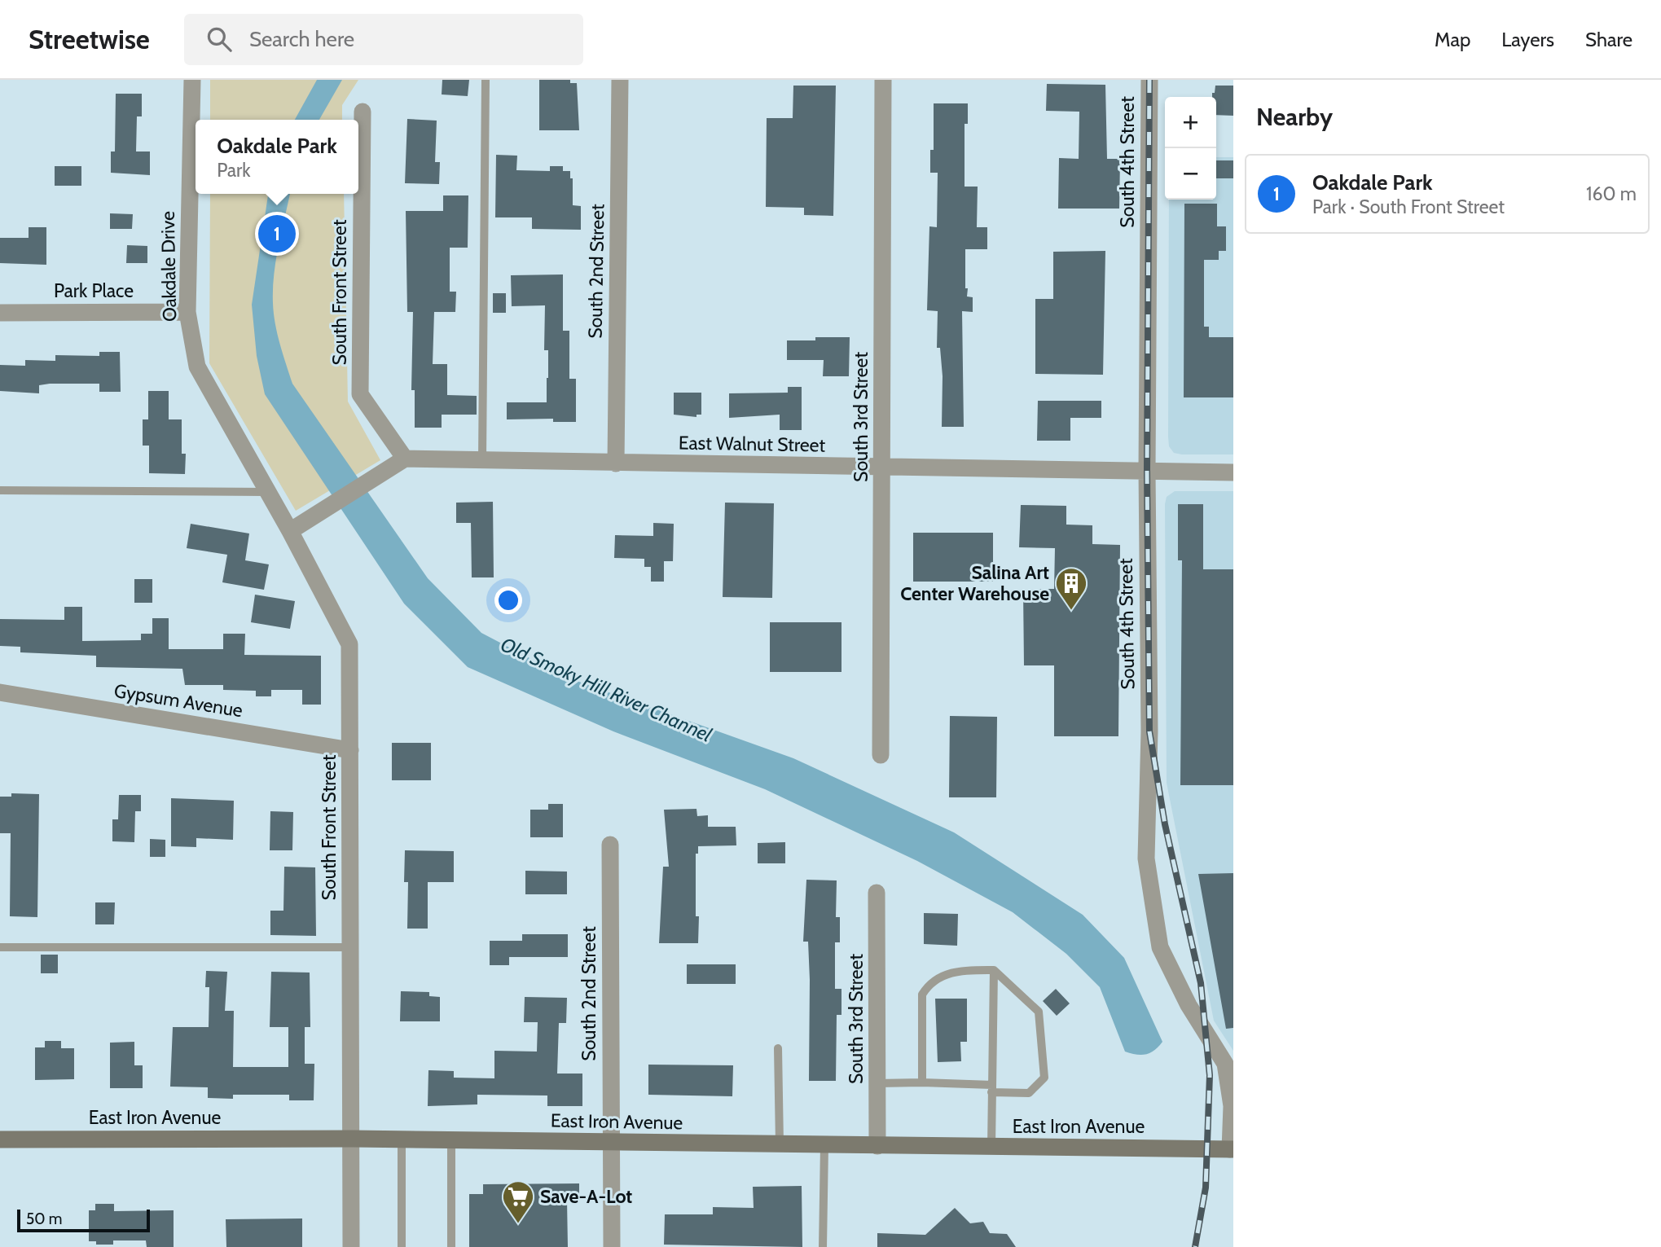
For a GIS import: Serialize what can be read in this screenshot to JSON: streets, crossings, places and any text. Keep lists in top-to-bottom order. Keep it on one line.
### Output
{"streets":{"street":["South 4th Street","Oakdale Drive","South 2nd Street","Park Place","South Front Street","South 3rd Street","East Walnut Street","Gypsum Avenue","East Iron Avenue"]},"crossings":[["South 4th Street","East Walnut Street"],["South 4th Street","East Iron Avenue"],["Oakdale Drive","Park Place"],["Oakdale Drive","South Front Street"],["South 2nd Street","East Walnut Street"],["South 2nd Street","East Iron Avenue"],["South Front Street","East Walnut Street"],["South Front Street","Gypsum Avenue"],["South Front Street","East Iron Avenue"],["South 3rd Street","East Walnut Street"],["South 3rd Street","East Iron Avenue"]],"water":["Old Smoky Hill River Channel"],"places":{"building":["Salina Art Center Warehouse"],"supermarket":["Save-A-Lot"]},"scale_bar":"50 m","page":{"header":"Streetwise","search":"Search here","nav":["Map","Layers","Share"],"heading":"Nearby","map_buttons":["+","−"],"popup":["Oakdale Park","Park"],"list":[{"mark":"1","name":"Oakdale Park","note":"Park · South Front Street","value":"160 m"}],"pins":"1","scale":"50 m"}}
